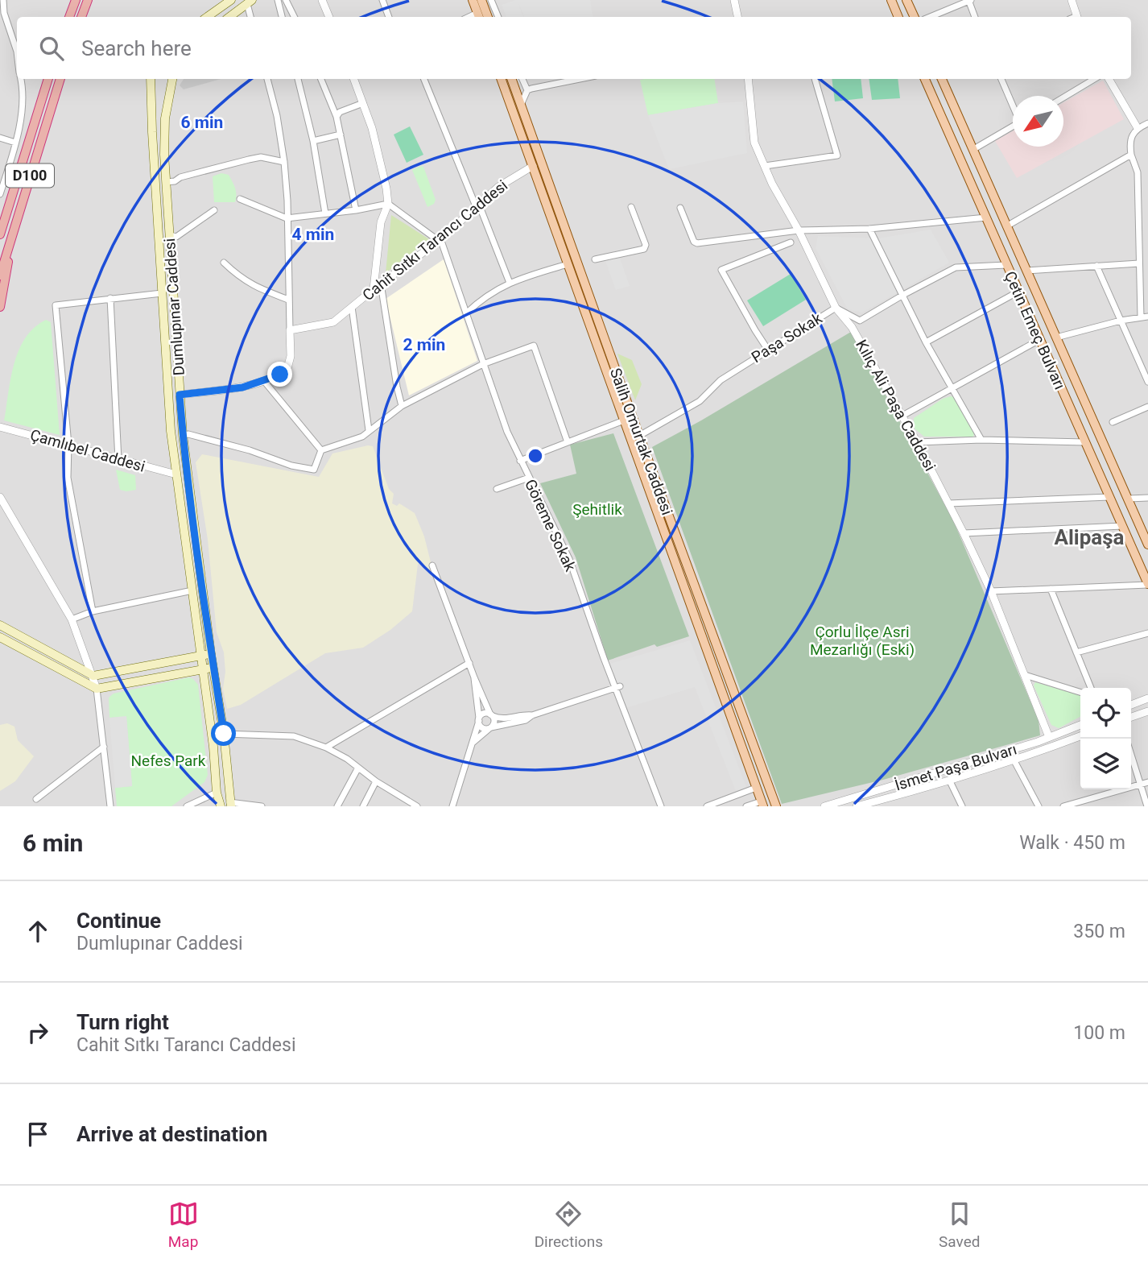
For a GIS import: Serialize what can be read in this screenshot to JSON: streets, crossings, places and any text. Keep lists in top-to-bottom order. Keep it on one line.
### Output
{"streets":{"highway":["D100"],"main road":["Dumlupınar Caddesi","Çetin Emeç Bulvarı","Salih Omurtak Caddesi"],"street":["Cahit Sıtkı Tarancı Caddesi","Paşa Sokak","Kılıç Ali Paşa Caddesi","Çamlıbel Caddesi","Göreme Sokak","İsmet Paşa Bulvarı"]},"crossings":[["Cahit Sıtkı Tarancı Caddesi","Salih Omurtak Caddesi"],["Cahit Sıtkı Tarancı Caddesi","Göreme Sokak"],["Dumlupınar Caddesi","Çamlıbel Caddesi"],["Çetin Emeç Bulvarı","Paşa Sokak"],["Paşa Sokak","Kılıç Ali Paşa Caddesi"],["Paşa Sokak","Salih Omurtak Caddesi"],["Kılıç Ali Paşa Caddesi","İsmet Paşa Bulvarı"]],"districts":["Alipaşa"],"parks":["Şehitlik","Çorlu İlçe Asri Mezarlığı (Eski)","Nefes Park"],"north":"bottom left","page":{"search":"Search here","heading":["6 min","Walk · 450 m"],"list":[["Continue","Dumlupınar Caddesi","350 m"],["Turn right","Cahit Sıtkı Tarancı Caddesi","100 m"],"Arrive at destination"],"nav":["Map","Directions","Saved"]},"rings":["6 min","4 min","2 min"]}
